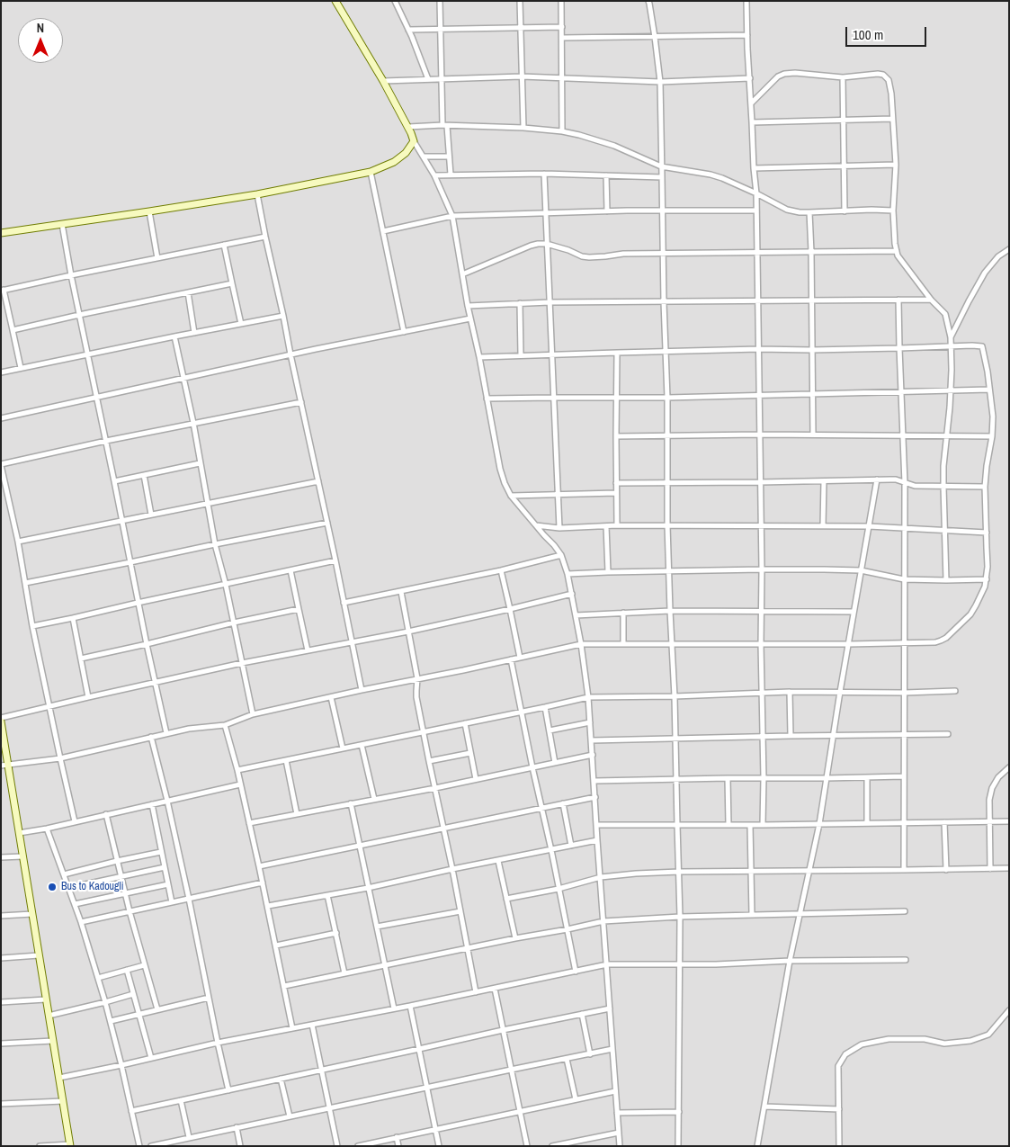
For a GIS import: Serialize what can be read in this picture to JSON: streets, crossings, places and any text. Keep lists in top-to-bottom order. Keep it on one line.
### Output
{"places":["Bus to Kadougli"],"scale_bar":"100 m","north":"top"}
